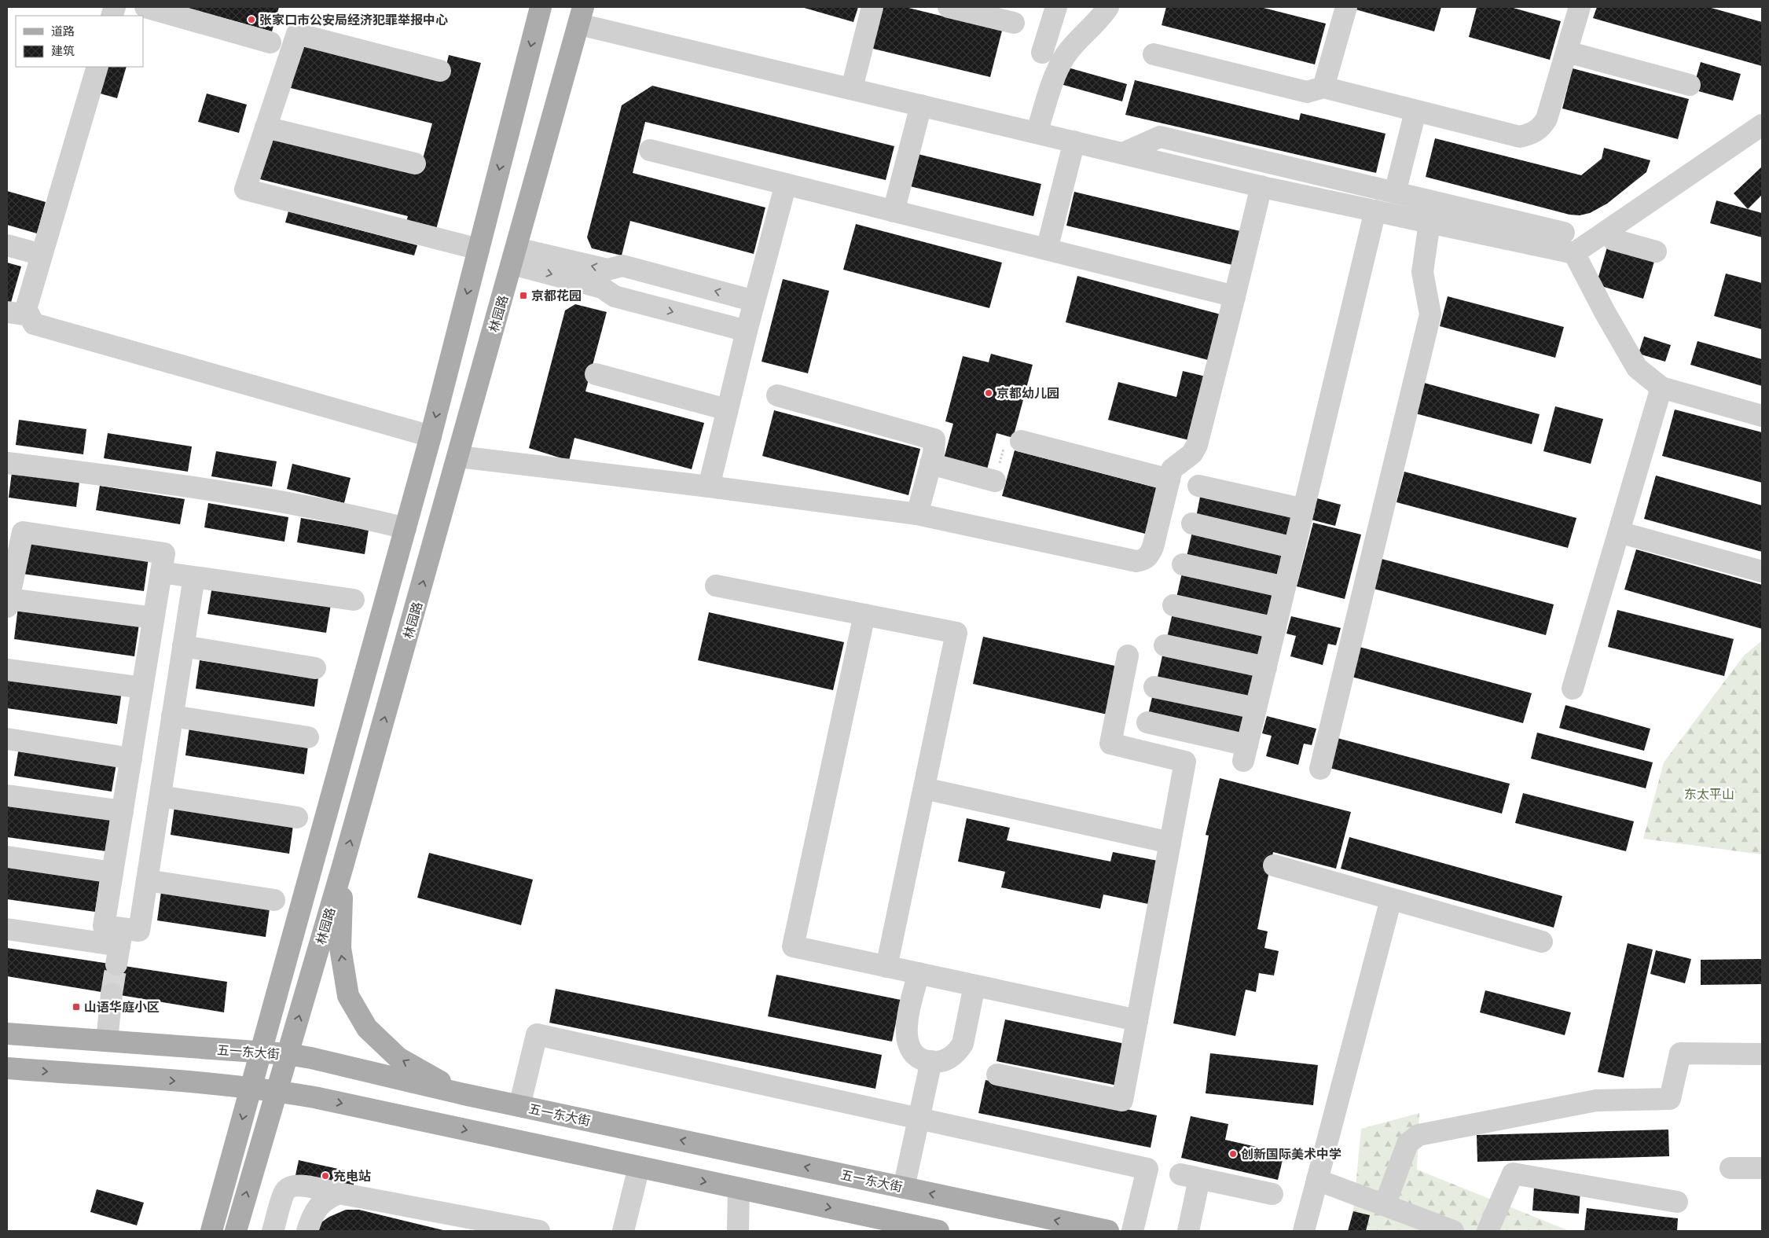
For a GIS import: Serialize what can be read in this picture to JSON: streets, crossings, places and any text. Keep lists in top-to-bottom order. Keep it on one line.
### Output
{"streets":{"main road":["林园路","五一东大街"]},"crossings":[["林园路","五一东大街"]],"parks":["东太平山"],"places":{"other":["张家口市公安局经济犯罪举报中心","京都幼儿园","创新国际美术中学","充电站"],"transit":["京都花园","山语华庭小区"]},"legend":["道路","建筑"]}
